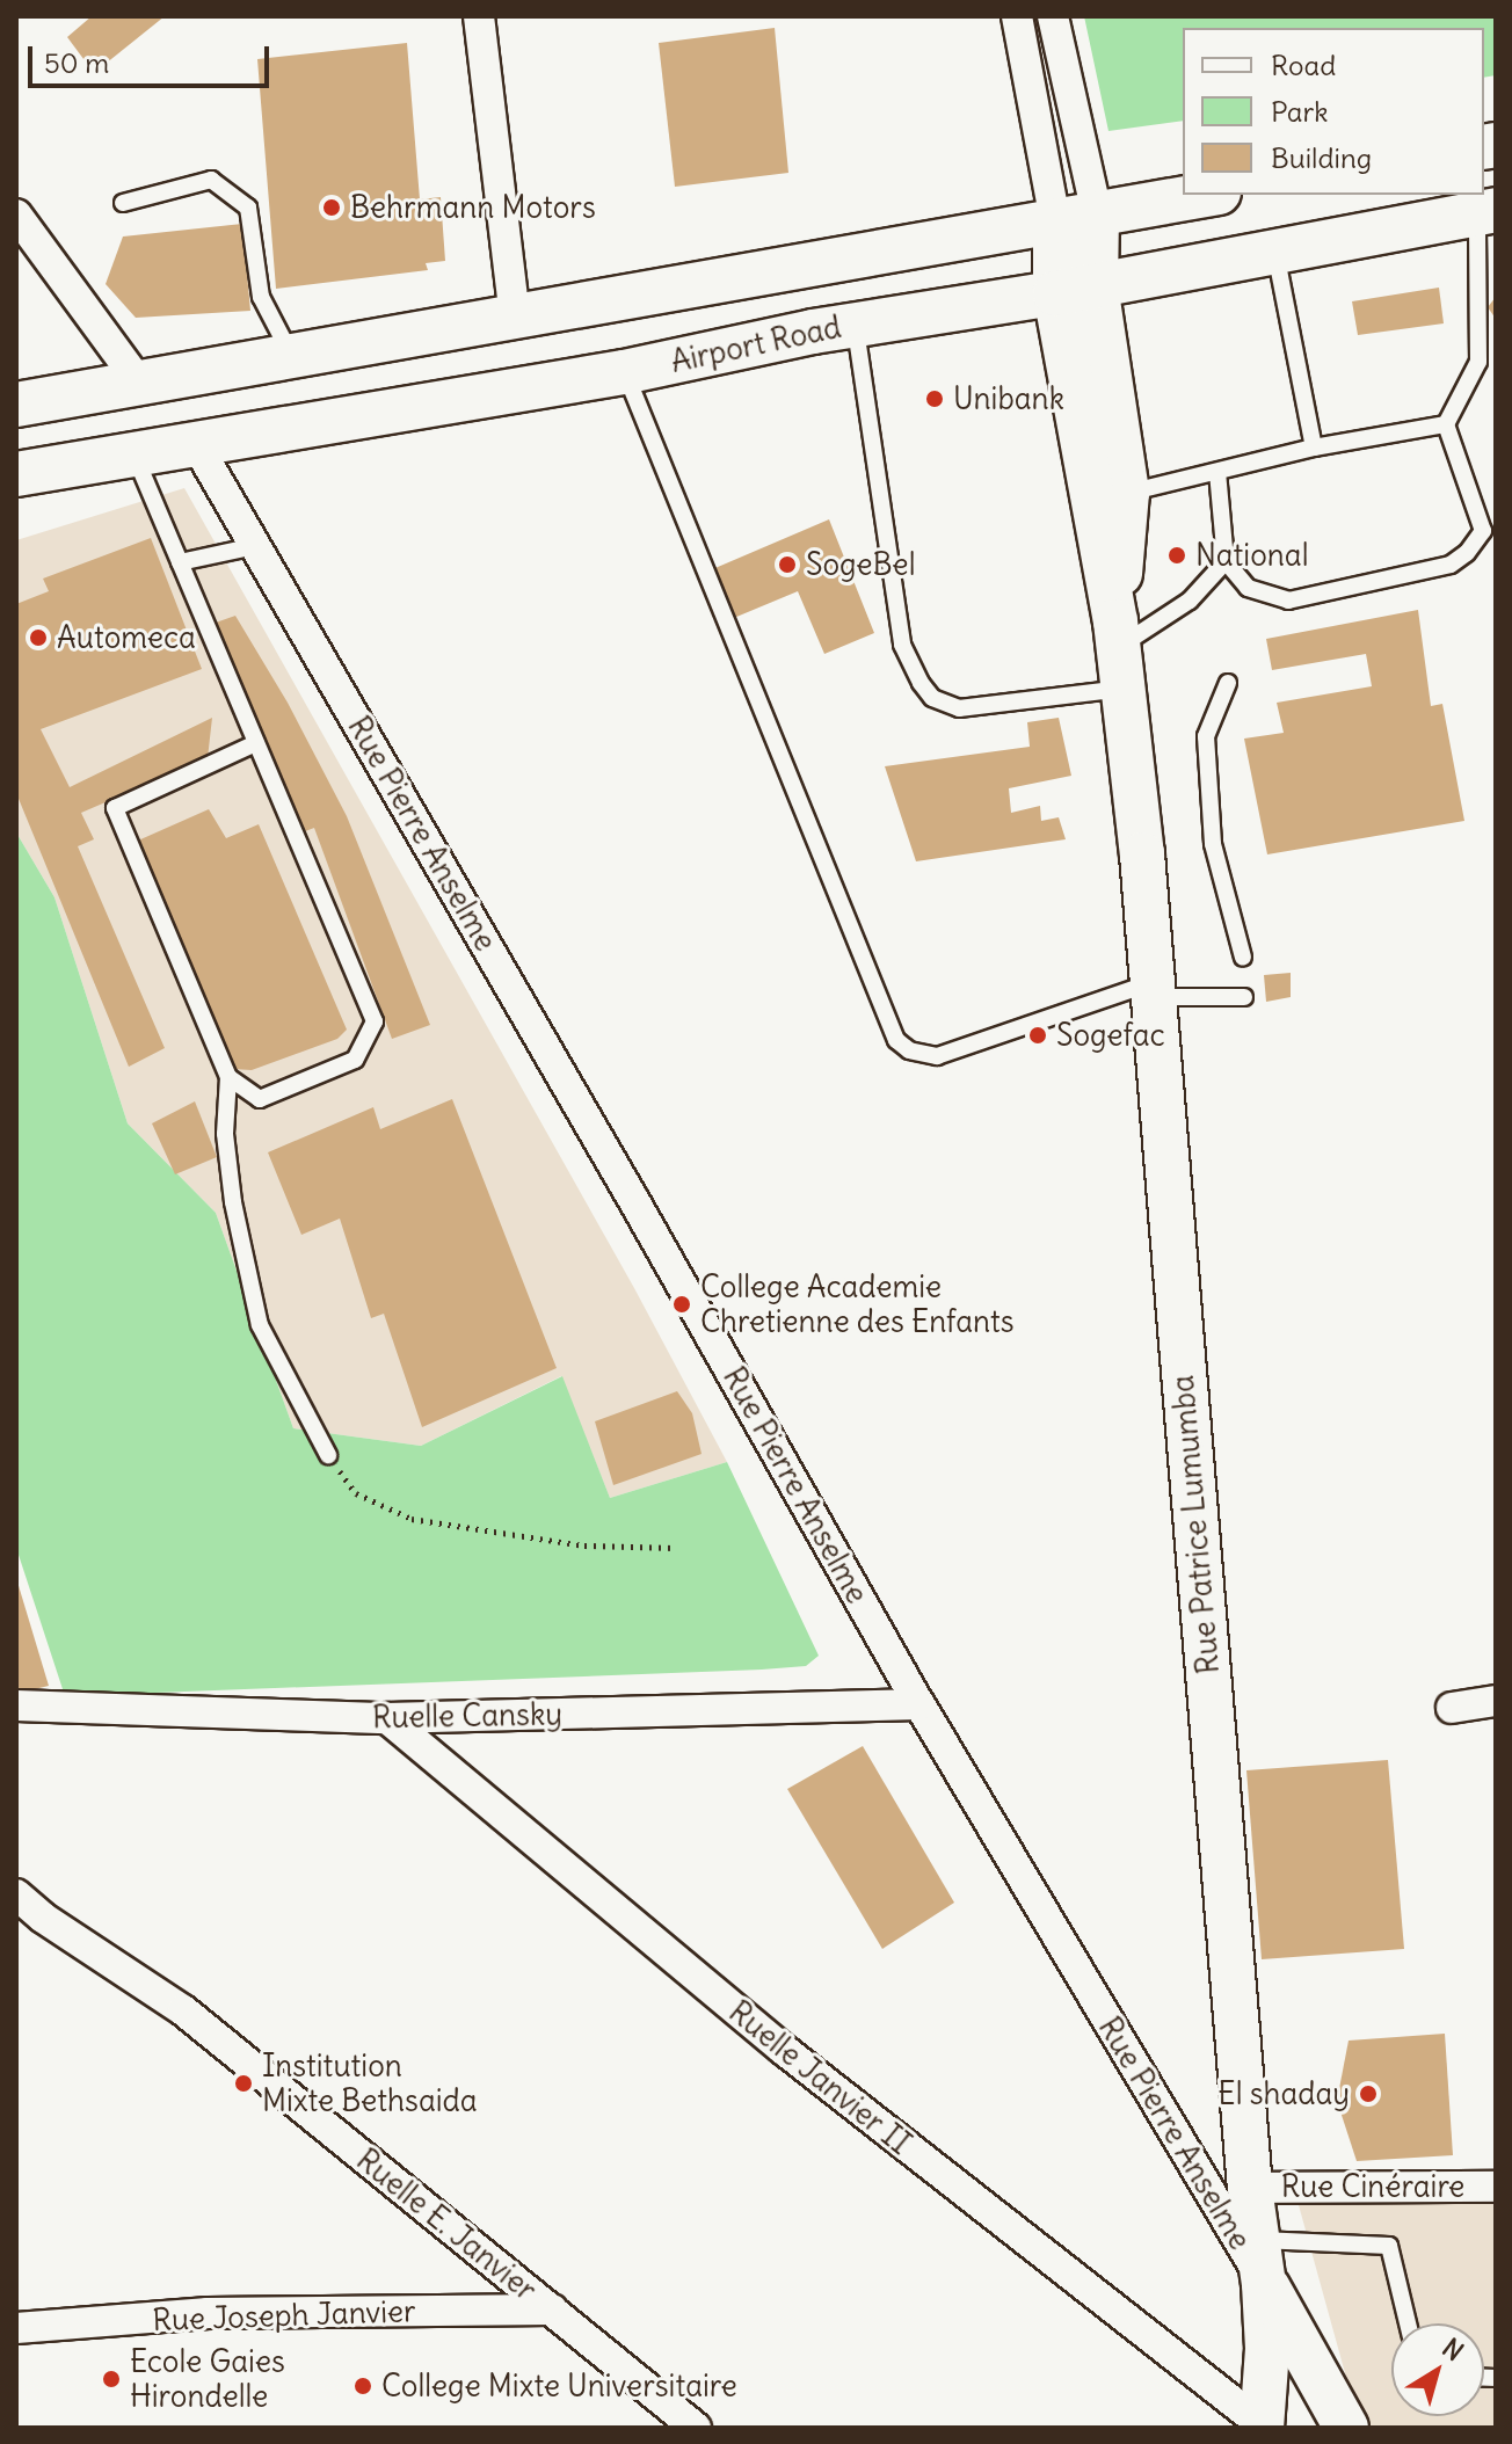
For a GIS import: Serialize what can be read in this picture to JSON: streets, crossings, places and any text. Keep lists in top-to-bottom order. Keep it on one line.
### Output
{"streets":{"main road":["Airport Road","Rue Pierre Anselme","Rue Patrice Lumumba"],"street":["Ruelle Cansky","Ruelle Janvier II","Rue Cinéraire","Ruelle E. Janvier","Rue Joseph Janvier"]},"crossings":[["Airport Road","Rue Pierre Anselme"],["Airport Road","Rue Patrice Lumumba"],["Rue Pierre Anselme","Rue Patrice Lumumba"],["Rue Pierre Anselme","Ruelle Cansky"],["Rue Patrice Lumumba","Ruelle Janvier II"],["Rue Patrice Lumumba","Rue Cinéraire"],["Ruelle Cansky","Ruelle Janvier II"],["Ruelle E. Janvier","Rue Joseph Janvier"]],"places":["Behrmann Motors","Unibank","National","SogeBel","Automeca","Sogefac","College Academie Chretienne des Enfants","Institution Mixte Bethsaida","El shaday","Ecole Gaies Hirondelle","College Mixte Universitaire"],"legend":["Road","Park","Building"],"scale_bar":"50 m","north":"top right"}
